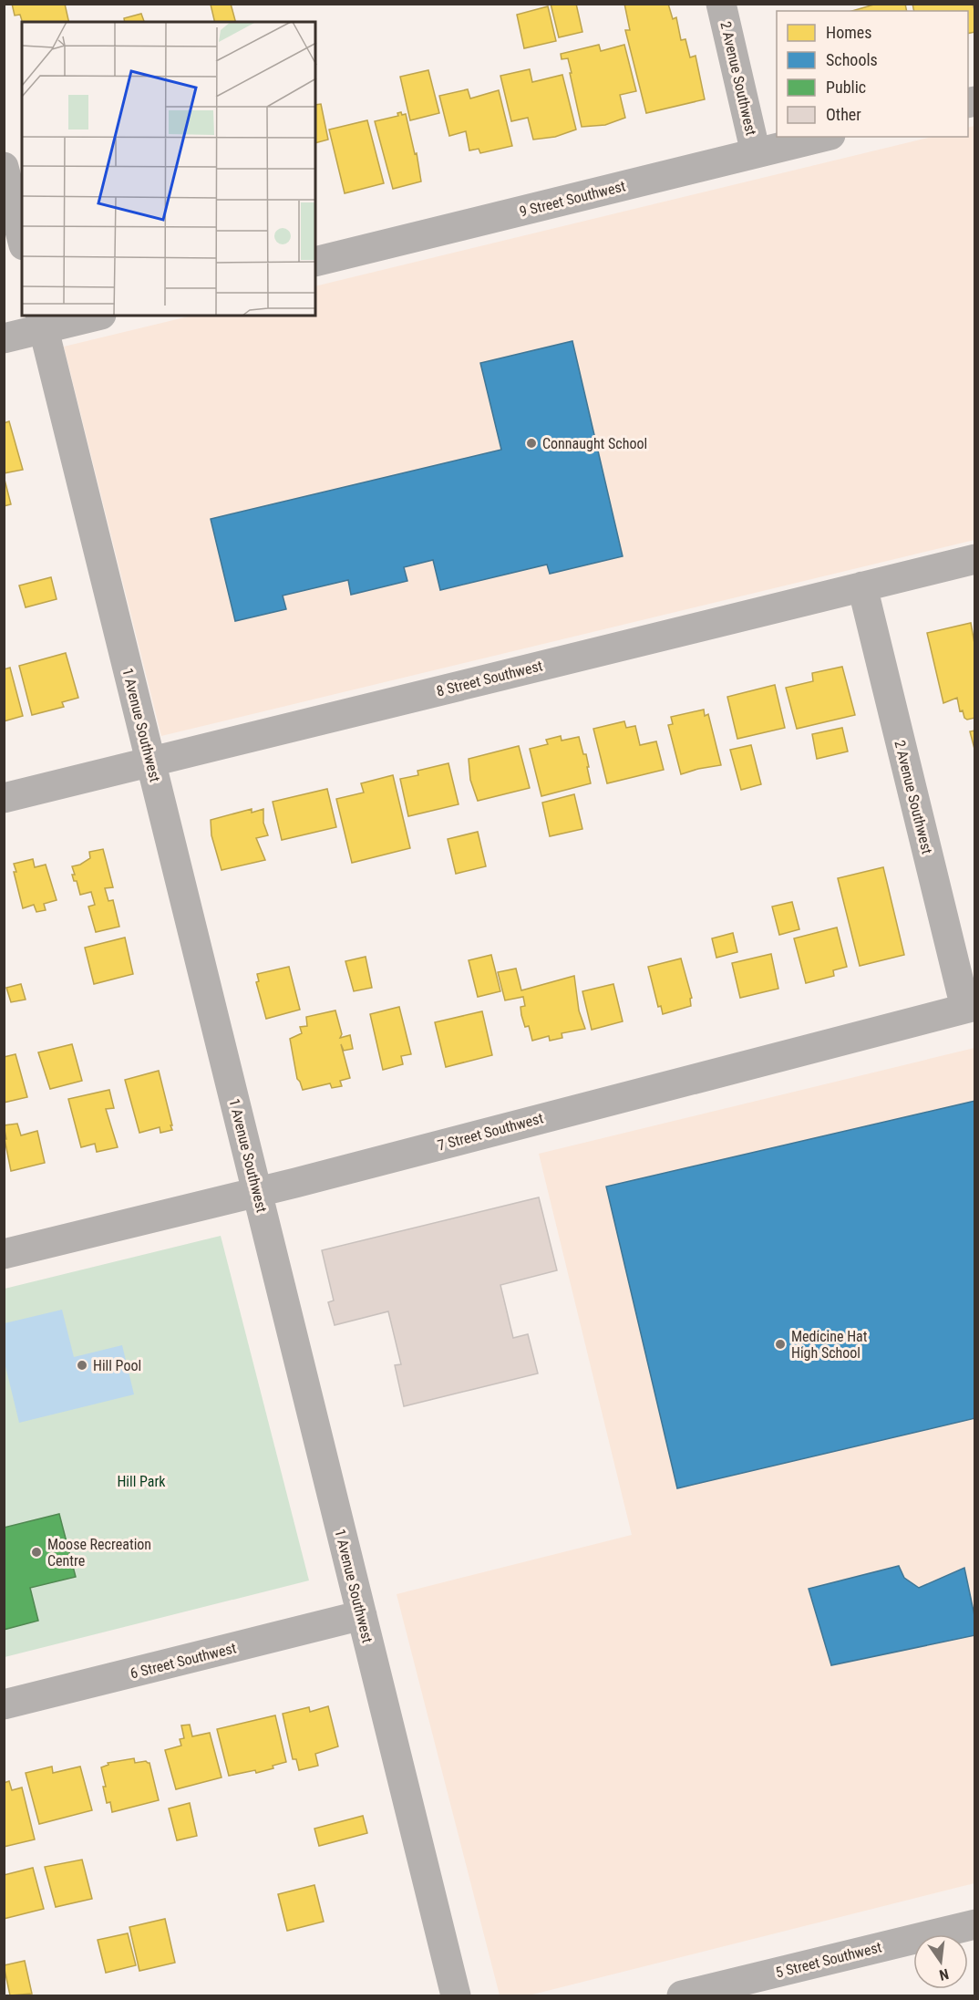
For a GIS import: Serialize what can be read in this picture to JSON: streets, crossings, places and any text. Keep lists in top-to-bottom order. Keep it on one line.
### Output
{"streets":{"street":["2 Avenue Southwest","9 Street Southwest","8 Street Southwest","1 Avenue Southwest","7 Street Southwest","6 Street Southwest","5 Street Southwest"]},"crossings":[["2 Avenue Southwest","9 Street Southwest"],["2 Avenue Southwest","8 Street Southwest"],["2 Avenue Southwest","7 Street Southwest"],["8 Street Southwest","1 Avenue Southwest"],["1 Avenue Southwest","7 Street Southwest"],["1 Avenue Southwest","6 Street Southwest"]],"parks":["Hill Park"],"places":["Connaught School","Medicine Hat High School","Hill Pool","Moose Recreation Centre"],"legend":["Homes","Schools","Public","Other"],"north":"bottom"}
